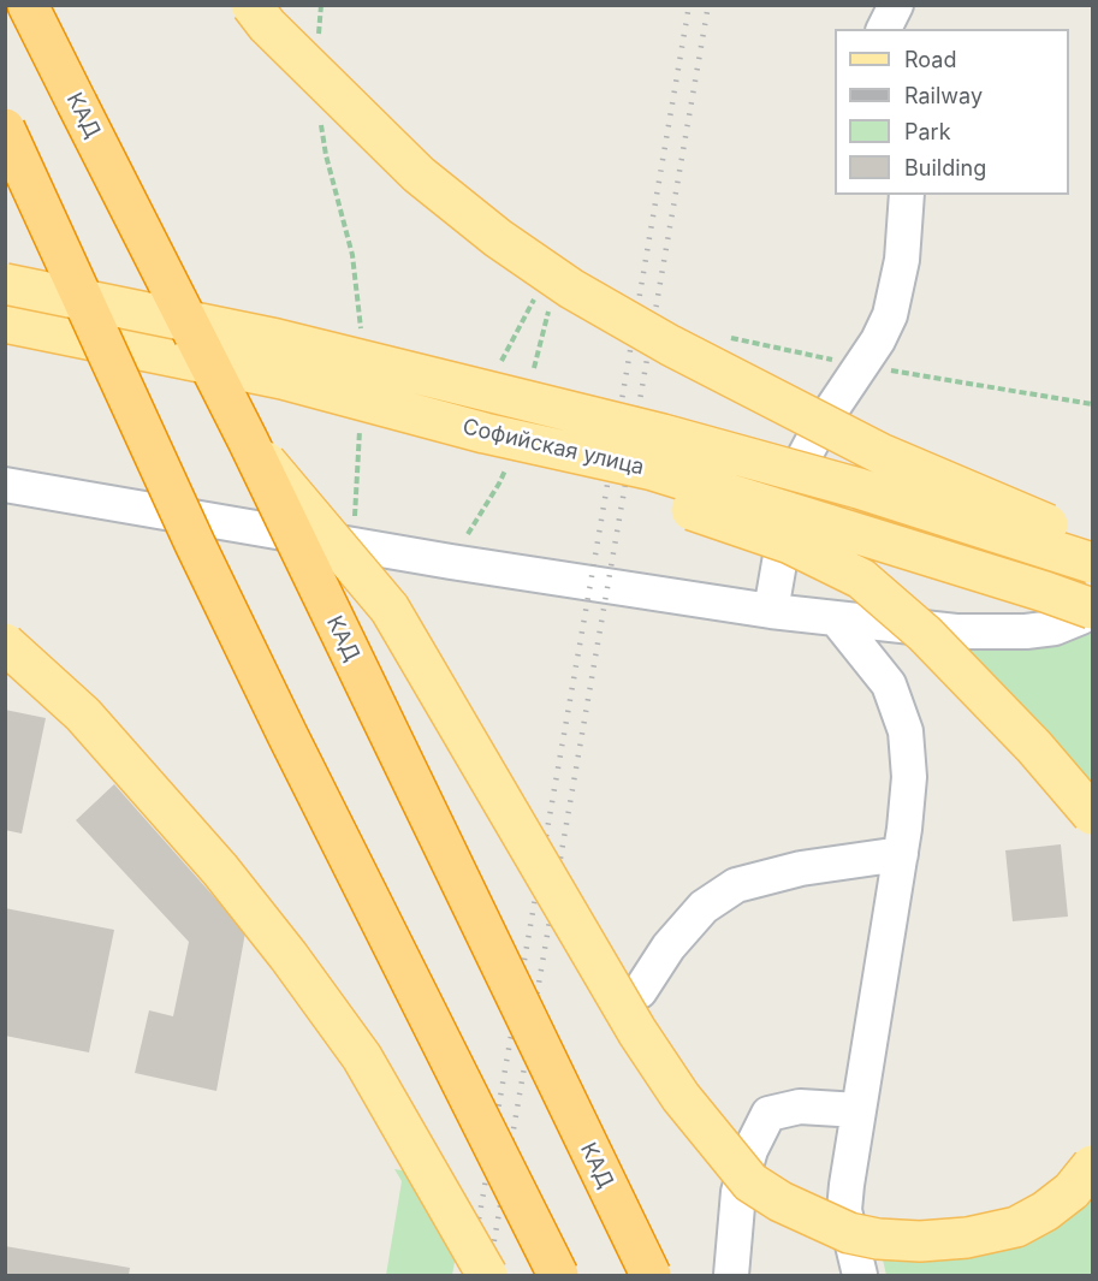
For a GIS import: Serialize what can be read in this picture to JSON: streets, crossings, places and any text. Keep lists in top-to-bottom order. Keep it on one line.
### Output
{"streets":{"highway":["КАД"],"main road":["Софийская улица"]},"legend":["Road","Railway","Park","Building"]}
